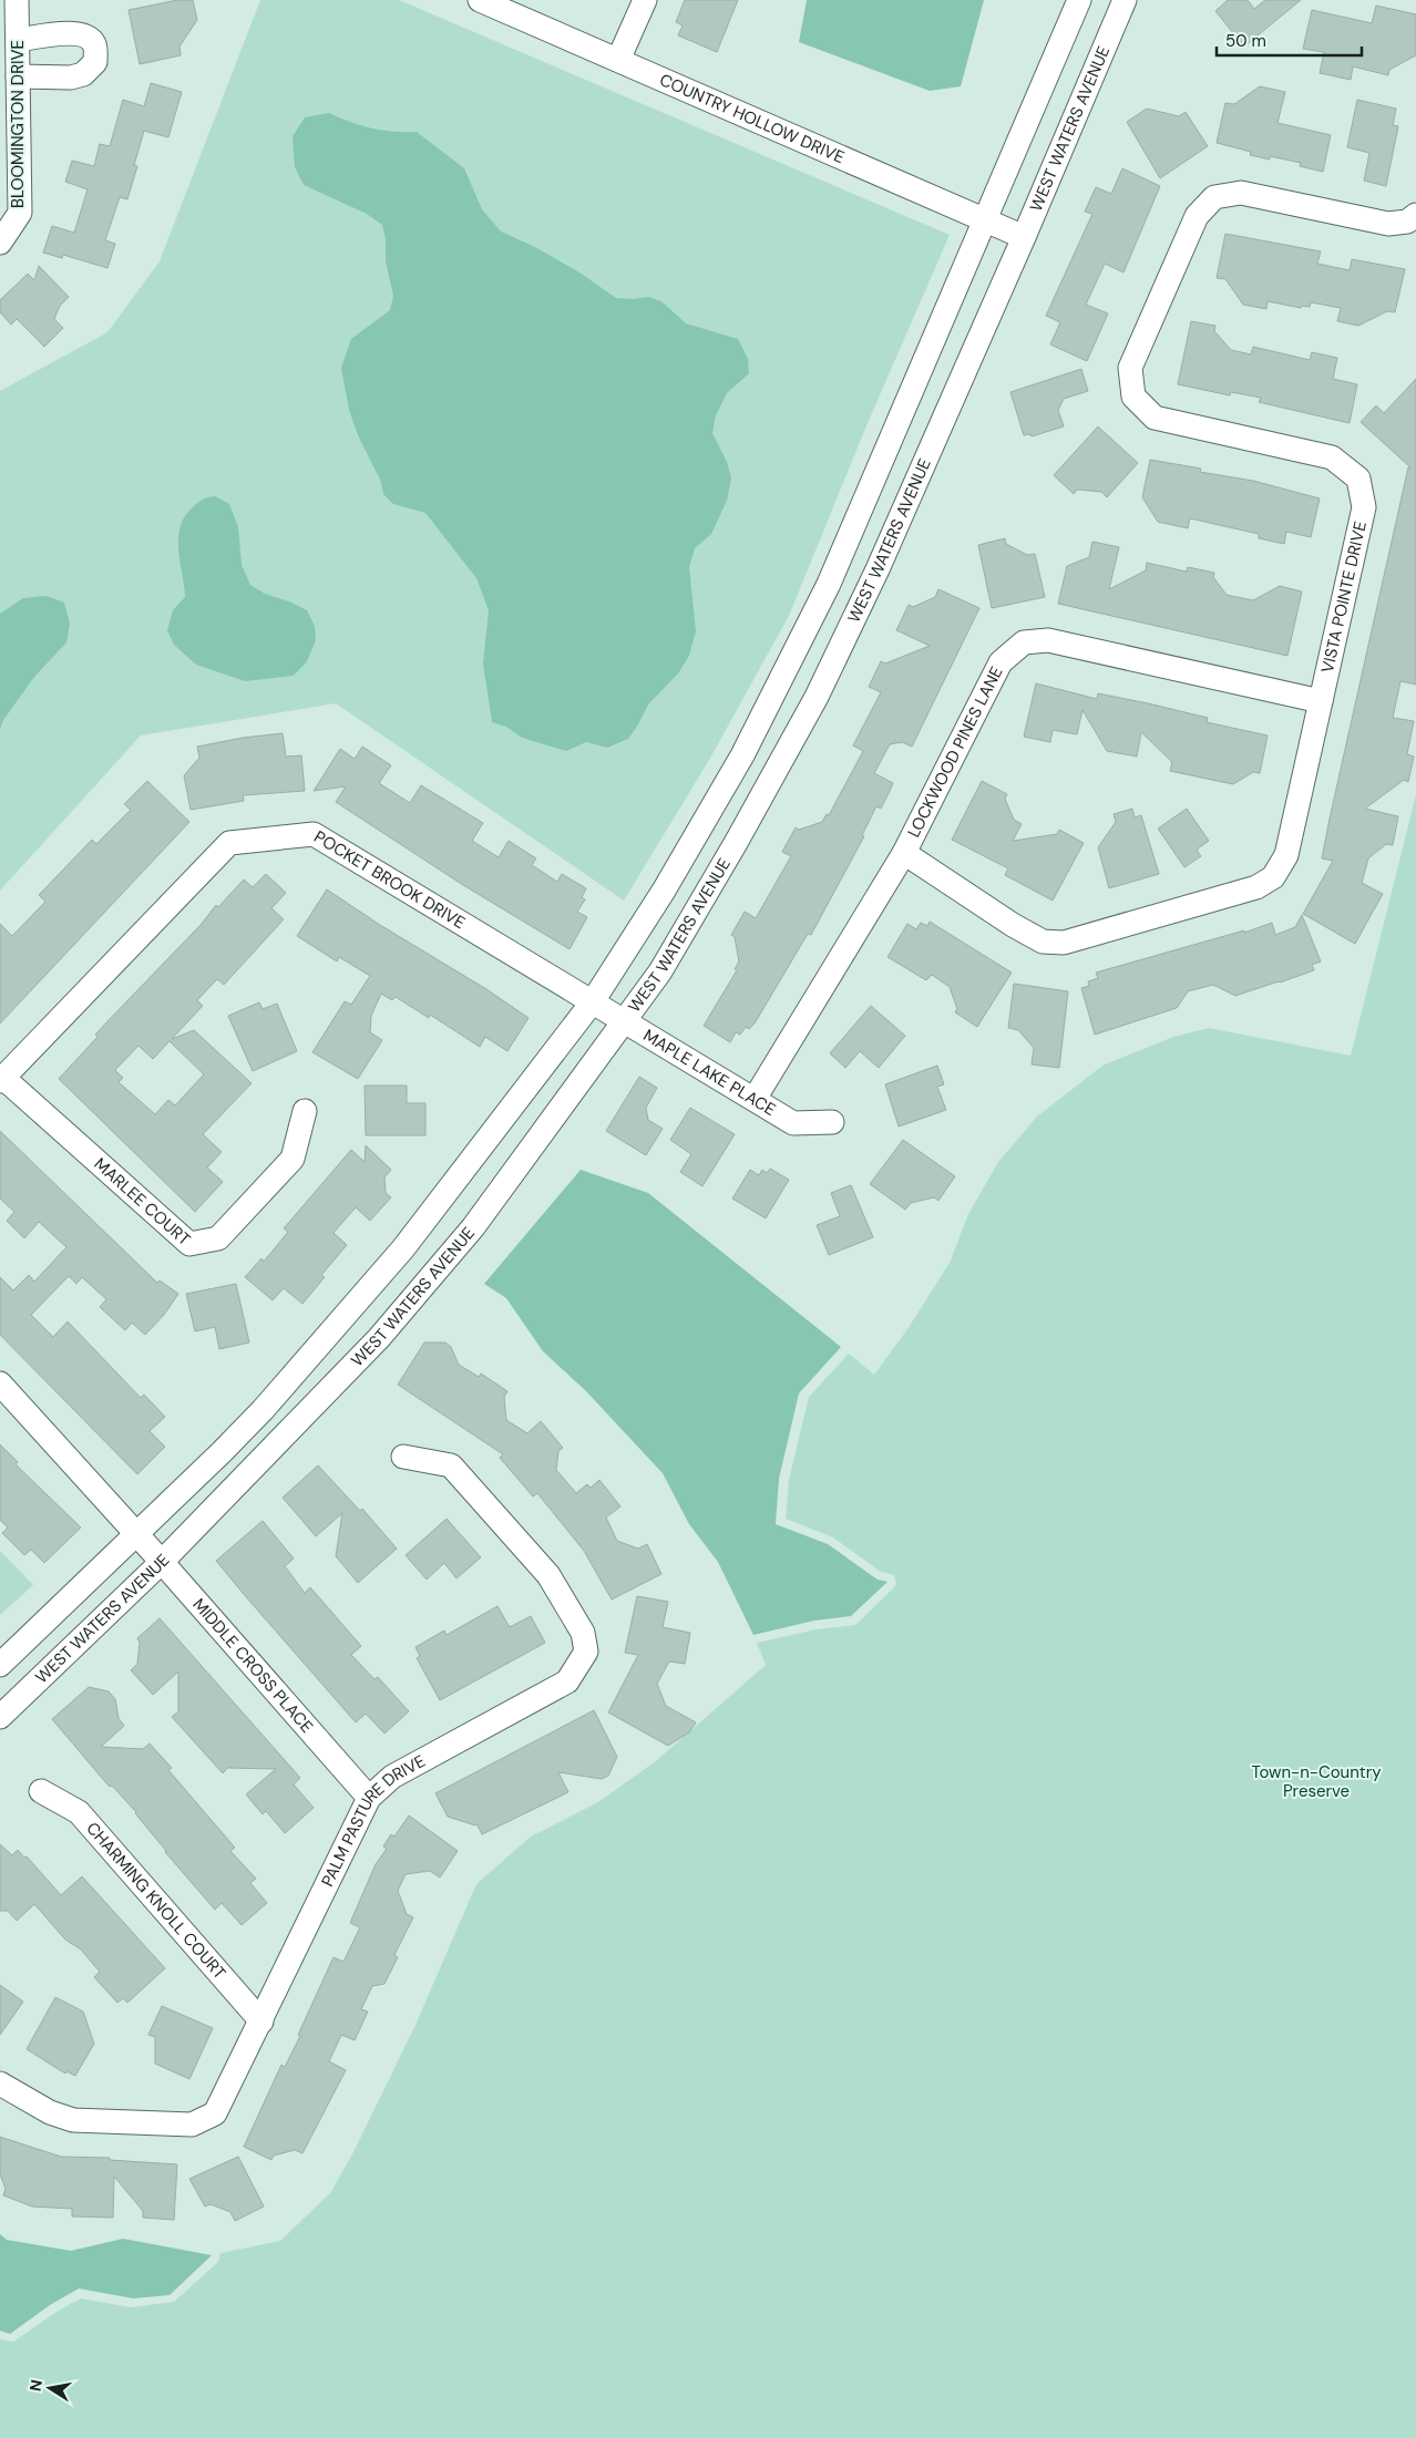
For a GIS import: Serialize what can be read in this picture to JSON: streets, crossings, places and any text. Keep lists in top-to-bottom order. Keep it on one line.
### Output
{"streets":{"street":["COUNTRY HOLLOW DRIVE","BLOOMINGTON DRIVE","WEST WATERS AVENUE","VISTA POINTE DRIVE","LOCKWOOD PINES LANE","POCKET BROOK DRIVE","MAPLE LAKE PLACE","MARLEE COURT","MIDDLE CROSS PLACE","PALM PASTURE DRIVE","CHARMING KNOLL COURT"]},"crossings":[["COUNTRY HOLLOW DRIVE","WEST WATERS AVENUE"],["WEST WATERS AVENUE","MAPLE LAKE PLACE"],["WEST WATERS AVENUE","MIDDLE CROSS PLACE"],["VISTA POINTE DRIVE","LOCKWOOD PINES LANE"],["LOCKWOOD PINES LANE","MAPLE LAKE PLACE"],["POCKET BROOK DRIVE","MAPLE LAKE PLACE"],["POCKET BROOK DRIVE","MARLEE COURT"],["MIDDLE CROSS PLACE","PALM PASTURE DRIVE"],["PALM PASTURE DRIVE","CHARMING KNOLL COURT"]],"parks":["Town-n-Country Preserve"],"scale_bar":"50 m","north":"left"}
